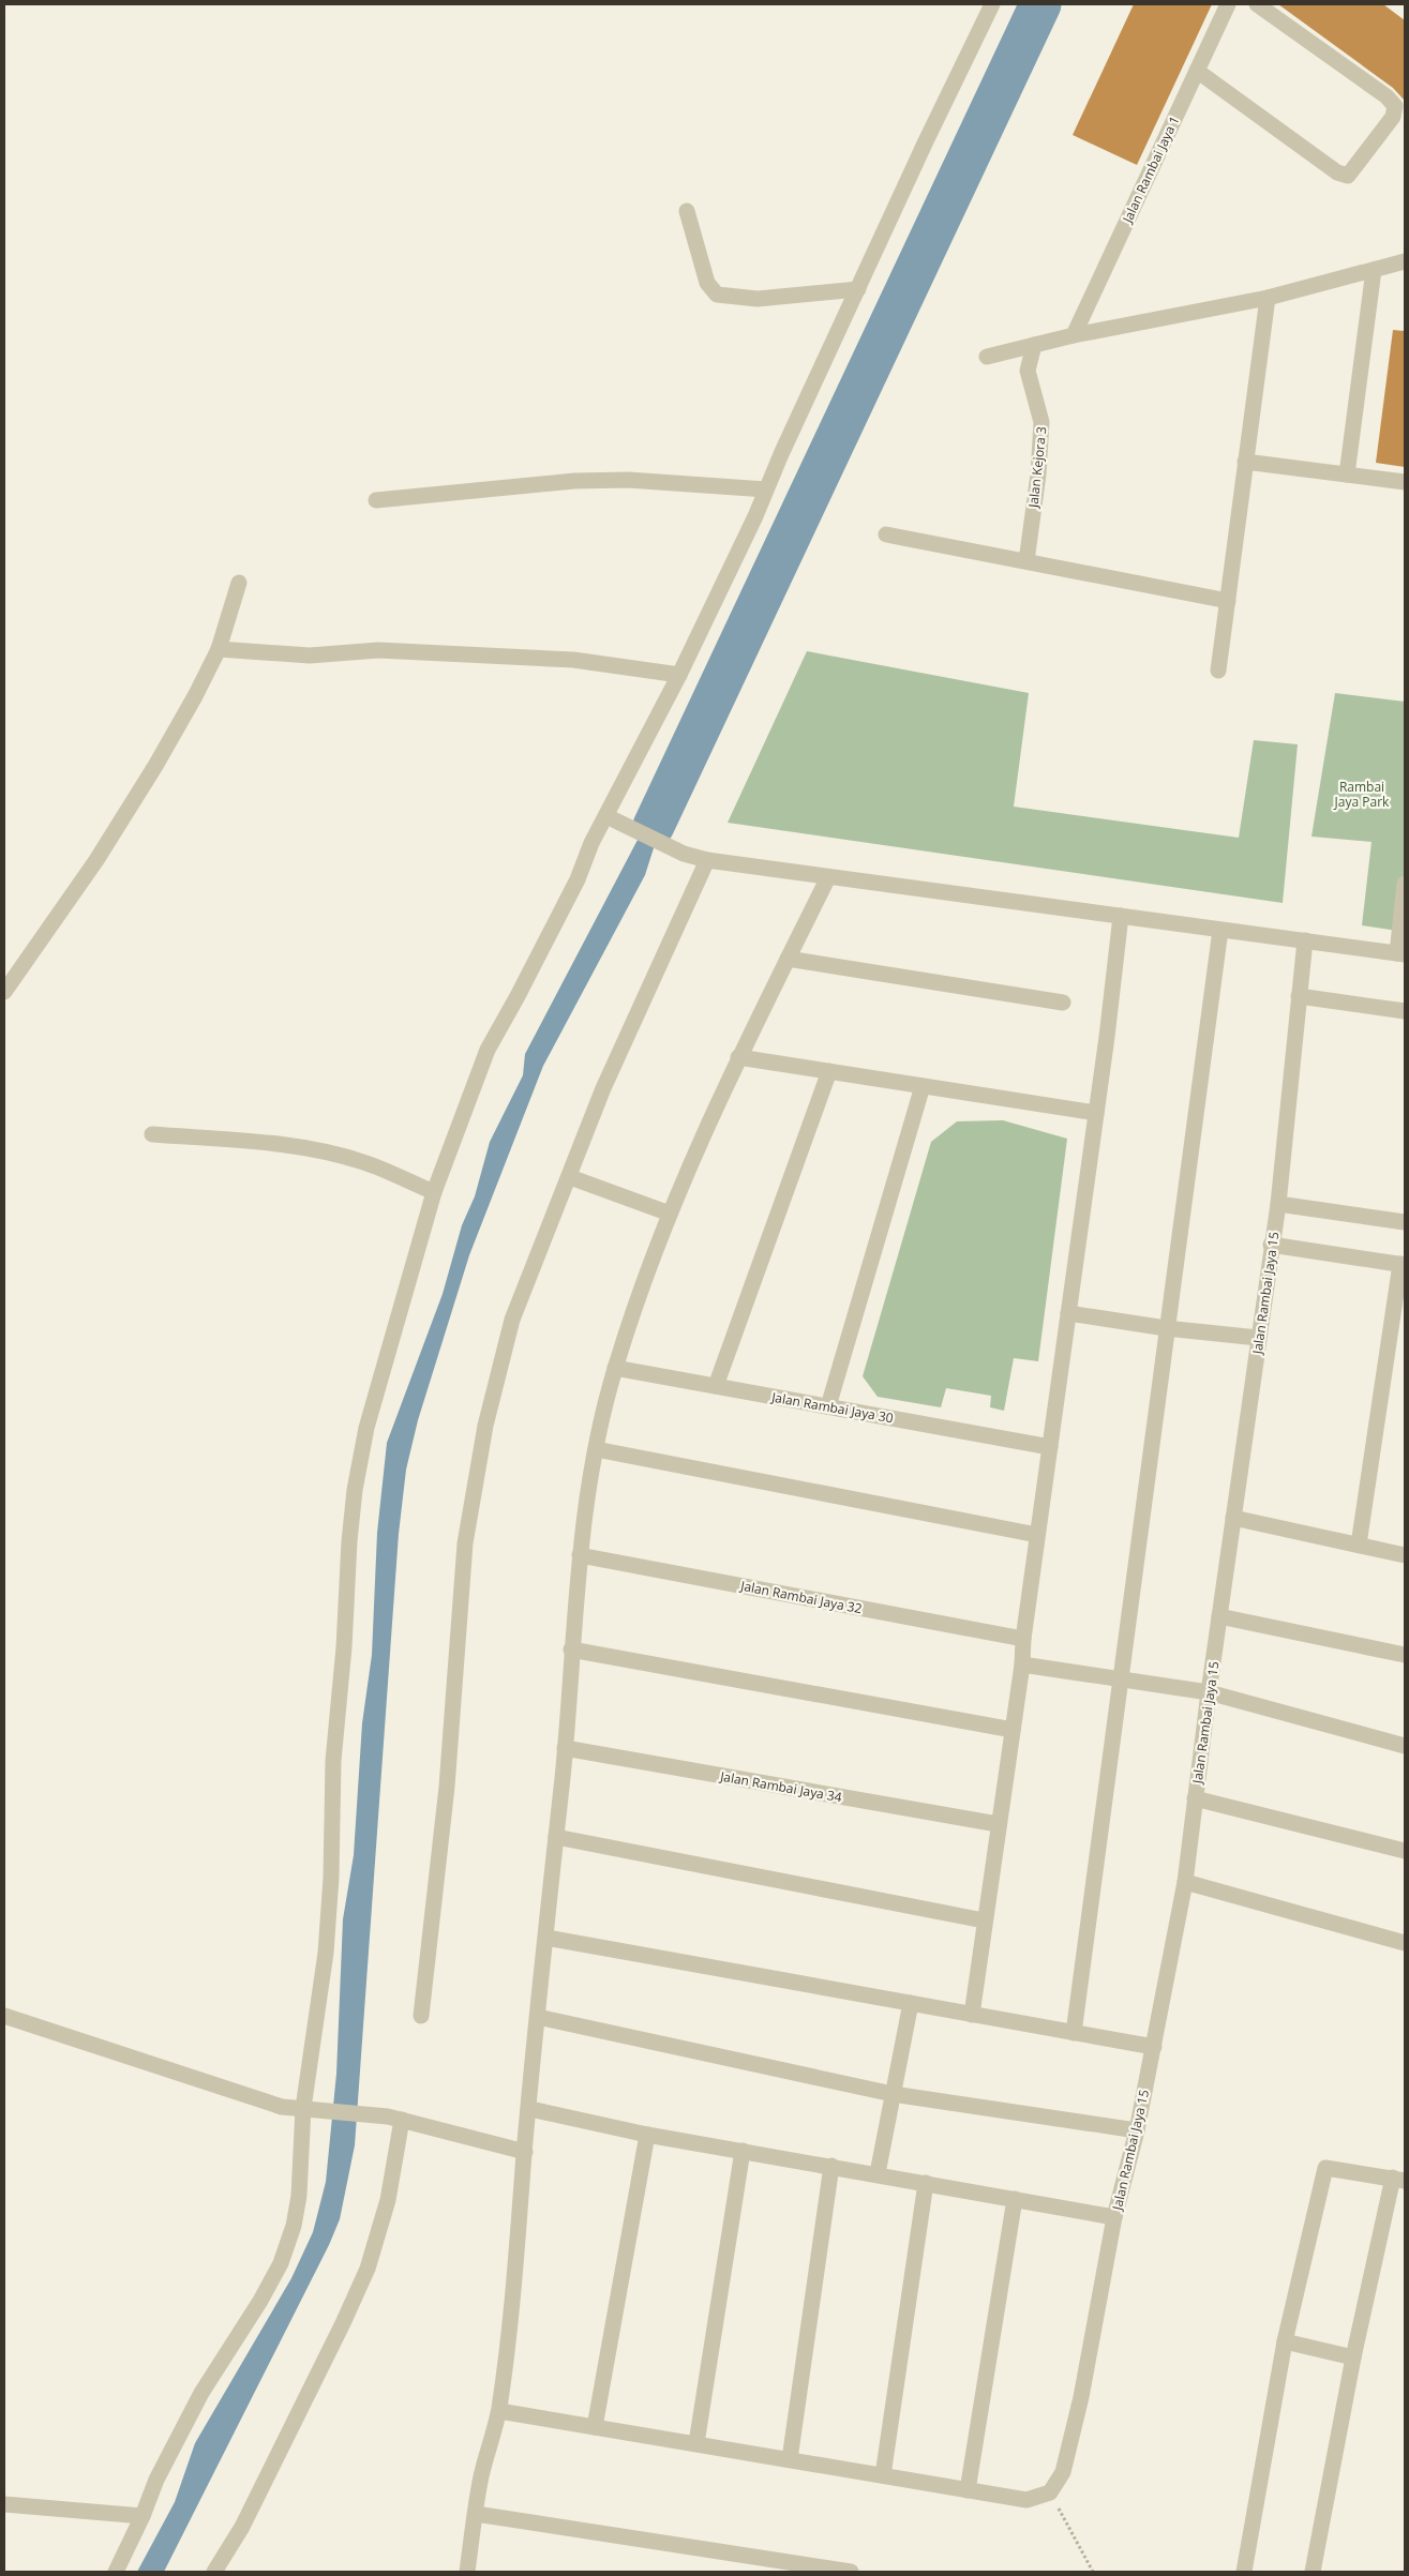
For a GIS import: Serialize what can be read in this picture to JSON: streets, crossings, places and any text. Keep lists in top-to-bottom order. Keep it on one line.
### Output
{"streets":{"street":["Jalan Rambai Jaya 1","Jalan Kejora 3","Jalan Rambai Jaya 15","Jalan Rambai Jaya 30","Jalan Rambai Jaya 32","Jalan Rambai Jaya 34"]},"parks":["Rambai Jaya Park"]}
